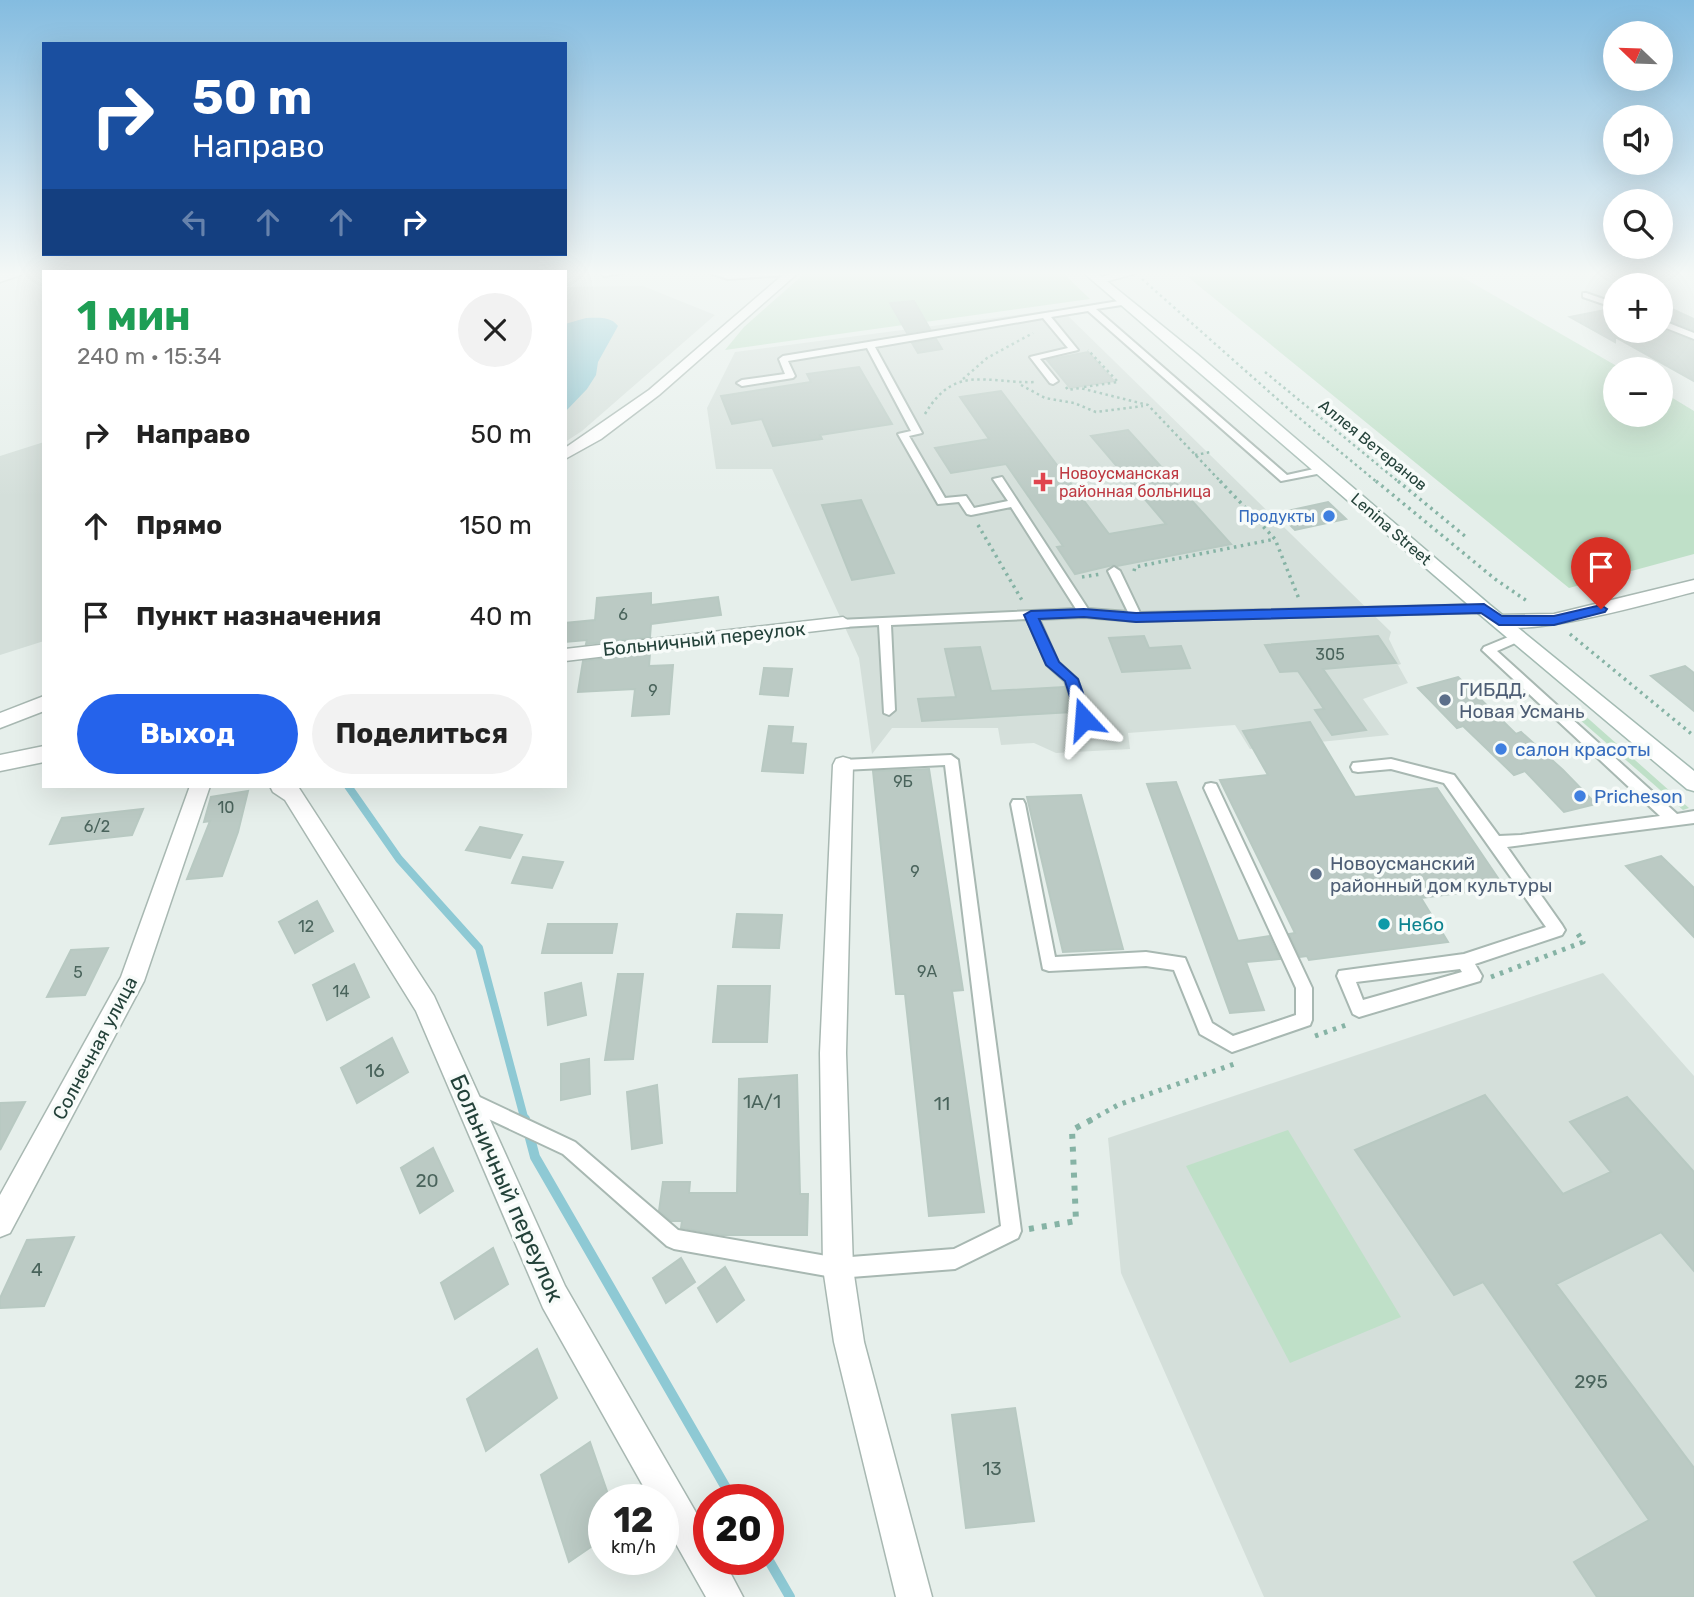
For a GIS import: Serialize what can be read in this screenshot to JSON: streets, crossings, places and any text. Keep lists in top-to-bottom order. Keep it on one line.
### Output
{"streets":{"street":["Lenina Street","Больничный переулок","Солнечная улица"],"path":["Аллея Ветеранов"]},"places":{"health":["Новоусманская районная больница"],"other":["Продукты","ГИБДД, Новая Усмань","салон красоты","Pricheson","Новоусманский районный дом культуры","Небо"]},"house_numbers":["6","305","9","9Б","10","6/2","9","12","9А","5","14","16","1А/1","11","20","4","295","13"],"north":"top left","page":{"map_buttons":["+","−"],"turn":["50 m","Направо"],"heading":["1 мин","240 m · 15:34"],"list":[{"name":"Направо","value":"50 m"},{"name":"Прямо","value":"150 m"},{"name":"Пункт назначения","value":"40 m"}],"buttons":["Выход","Поделиться"],"speed":"12 km/h","limit":"20"}}
